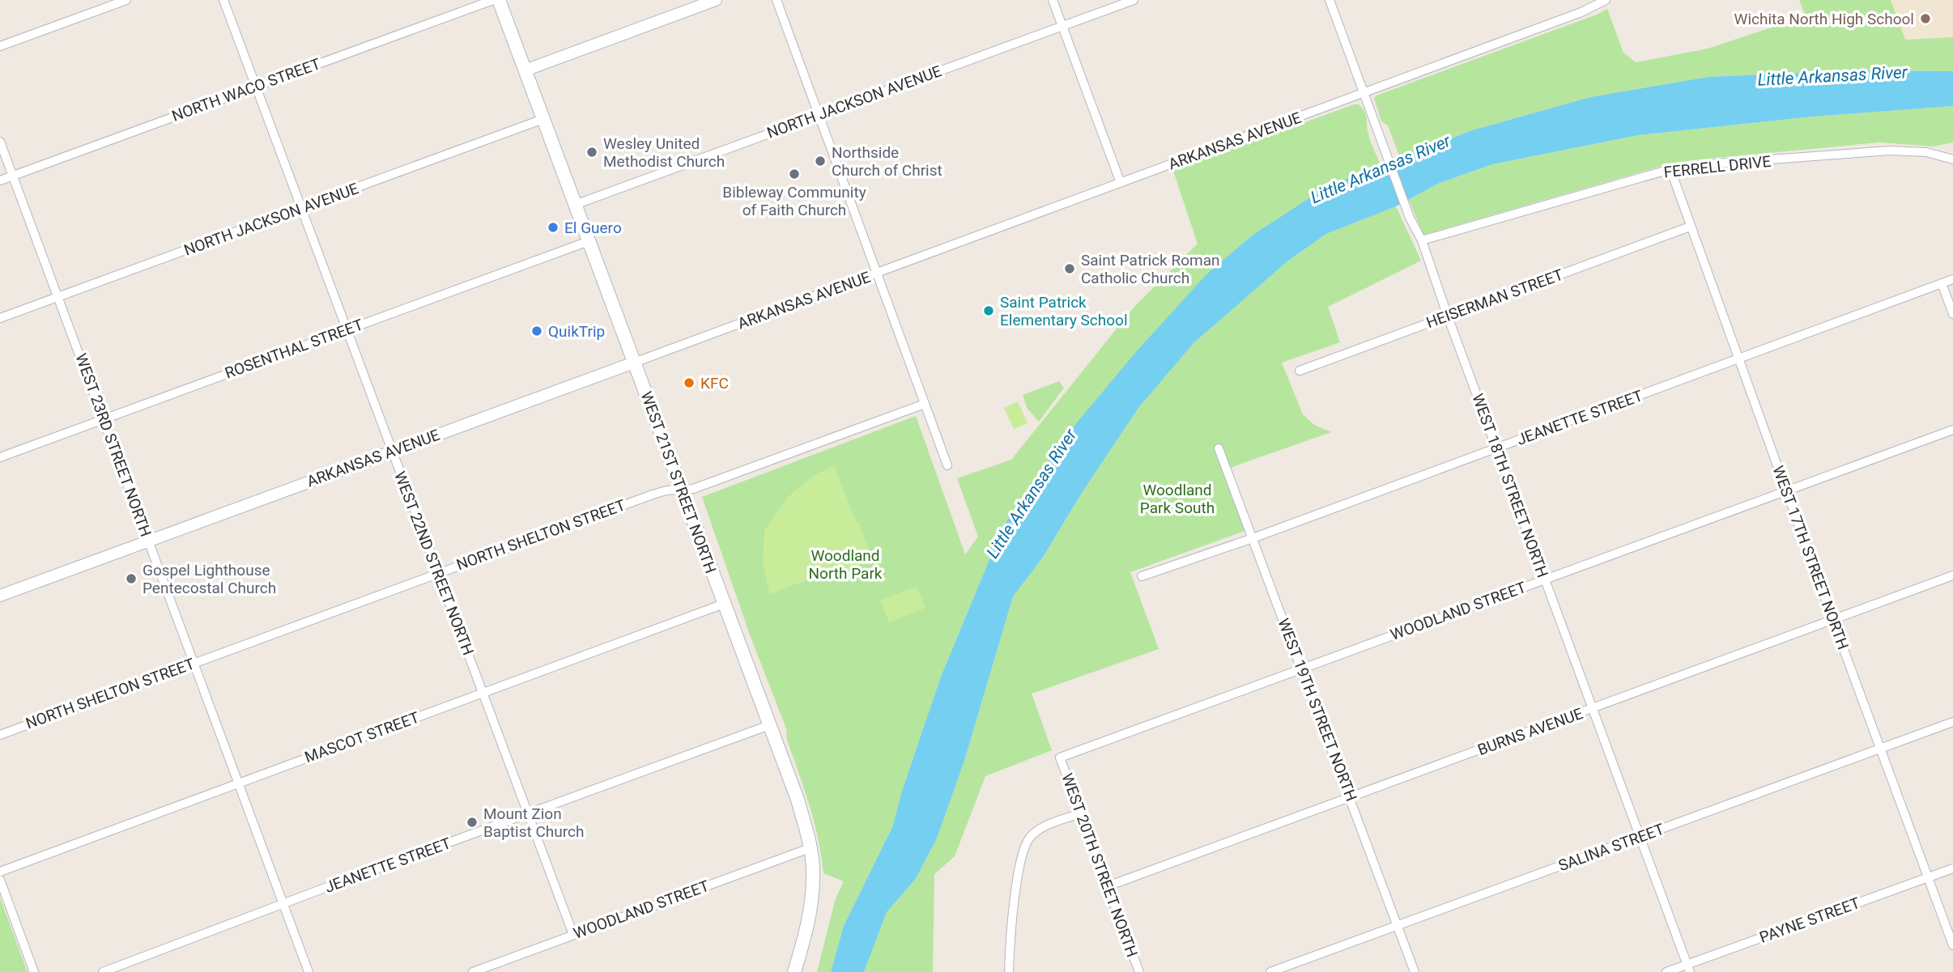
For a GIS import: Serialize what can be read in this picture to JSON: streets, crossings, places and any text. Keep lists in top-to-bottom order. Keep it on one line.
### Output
{"streets":{"main road":["WEST 21ST STREET NORTH"],"street":["NORTH WACO STREET","NORTH JACKSON AVENUE","ARKANSAS AVENUE","FERRELL DRIVE","HEISERMAN STREET","ROSENTHAL STREET","JEANETTE STREET","WEST 23RD STREET NORTH","WEST 18TH STREET NORTH","NORTH SHELTON STREET","WEST 17TH STREET NORTH","WEST 22ND STREET NORTH","WOODLAND STREET","WEST 19TH STREET NORTH","BURNS AVENUE","MASCOT STREET","SALINA STREET","WEST 20TH STREET NORTH","PAYNE STREET"]},"crossings":[["NORTH WACO STREET","WEST 23RD STREET NORTH"],["NORTH WACO STREET","WEST 22ND STREET NORTH"],["NORTH JACKSON AVENUE","WEST 23RD STREET NORTH"],["NORTH JACKSON AVENUE","WEST 21ST STREET NORTH"],["NORTH JACKSON AVENUE","WEST 22ND STREET NORTH"],["ARKANSAS AVENUE","WEST 23RD STREET NORTH"],["ARKANSAS AVENUE","WEST 21ST STREET NORTH"],["ARKANSAS AVENUE","WEST 18TH STREET NORTH"],["ARKANSAS AVENUE","WEST 22ND STREET NORTH"],["FERRELL DRIVE","WEST 18TH STREET NORTH"],["FERRELL DRIVE","WEST 17TH STREET NORTH"],["HEISERMAN STREET","WEST 18TH STREET NORTH"],["HEISERMAN STREET","WEST 17TH STREET NORTH"],["ROSENTHAL STREET","WEST 23RD STREET NORTH"],["ROSENTHAL STREET","WEST 21ST STREET NORTH"],["ROSENTHAL STREET","WEST 22ND STREET NORTH"],["JEANETTE STREET","WEST 23RD STREET NORTH"],["JEANETTE STREET","WEST 21ST STREET NORTH"],["JEANETTE STREET","WEST 18TH STREET NORTH"],["JEANETTE STREET","WEST 17TH STREET NORTH"],["JEANETTE STREET","WEST 22ND STREET NORTH"],["JEANETTE STREET","WEST 19TH STREET NORTH"],["WEST 23RD STREET NORTH","NORTH SHELTON STREET"],["WEST 23RD STREET NORTH","MASCOT STREET"],["WEST 21ST STREET NORTH","NORTH SHELTON STREET"],["WEST 21ST STREET NORTH","WOODLAND STREET"],["WEST 21ST STREET NORTH","MASCOT STREET"],["WEST 18TH STREET NORTH","WOODLAND STREET"],["WEST 18TH STREET NORTH","BURNS AVENUE"],["WEST 18TH STREET NORTH","SALINA STREET"],["WEST 18TH STREET NORTH","PAYNE STREET"],["NORTH SHELTON STREET","WEST 22ND STREET NORTH"],["WEST 17TH STREET NORTH","WOODLAND STREET"],["WEST 17TH STREET NORTH","BURNS AVENUE"],["WEST 17TH STREET NORTH","SALINA STREET"],["WEST 17TH STREET NORTH","PAYNE STREET"],["WEST 22ND STREET NORTH","WOODLAND STREET"],["WEST 22ND STREET NORTH","MASCOT STREET"],["WOODLAND STREET","WEST 19TH STREET NORTH"],["WOODLAND STREET","WEST 20TH STREET NORTH"],["WEST 19TH STREET NORTH","BURNS AVENUE"],["WEST 19TH STREET NORTH","SALINA STREET"],["BURNS AVENUE","WEST 20TH STREET NORTH"]],"water":["Little Arkansas River"],"parks":["Woodland Park South","Woodland North Park"],"places":["Wichita North High School","Wesley United Methodist Church","Northside Church of Christ","Bibleway Community of Faith Church","El Guero","Saint Patrick Roman Catholic Church","Saint Patrick Elementary School","QuikTrip","KFC","Gospel Lighthouse Pentecostal Church","Mount Zion Baptist Church"]}
